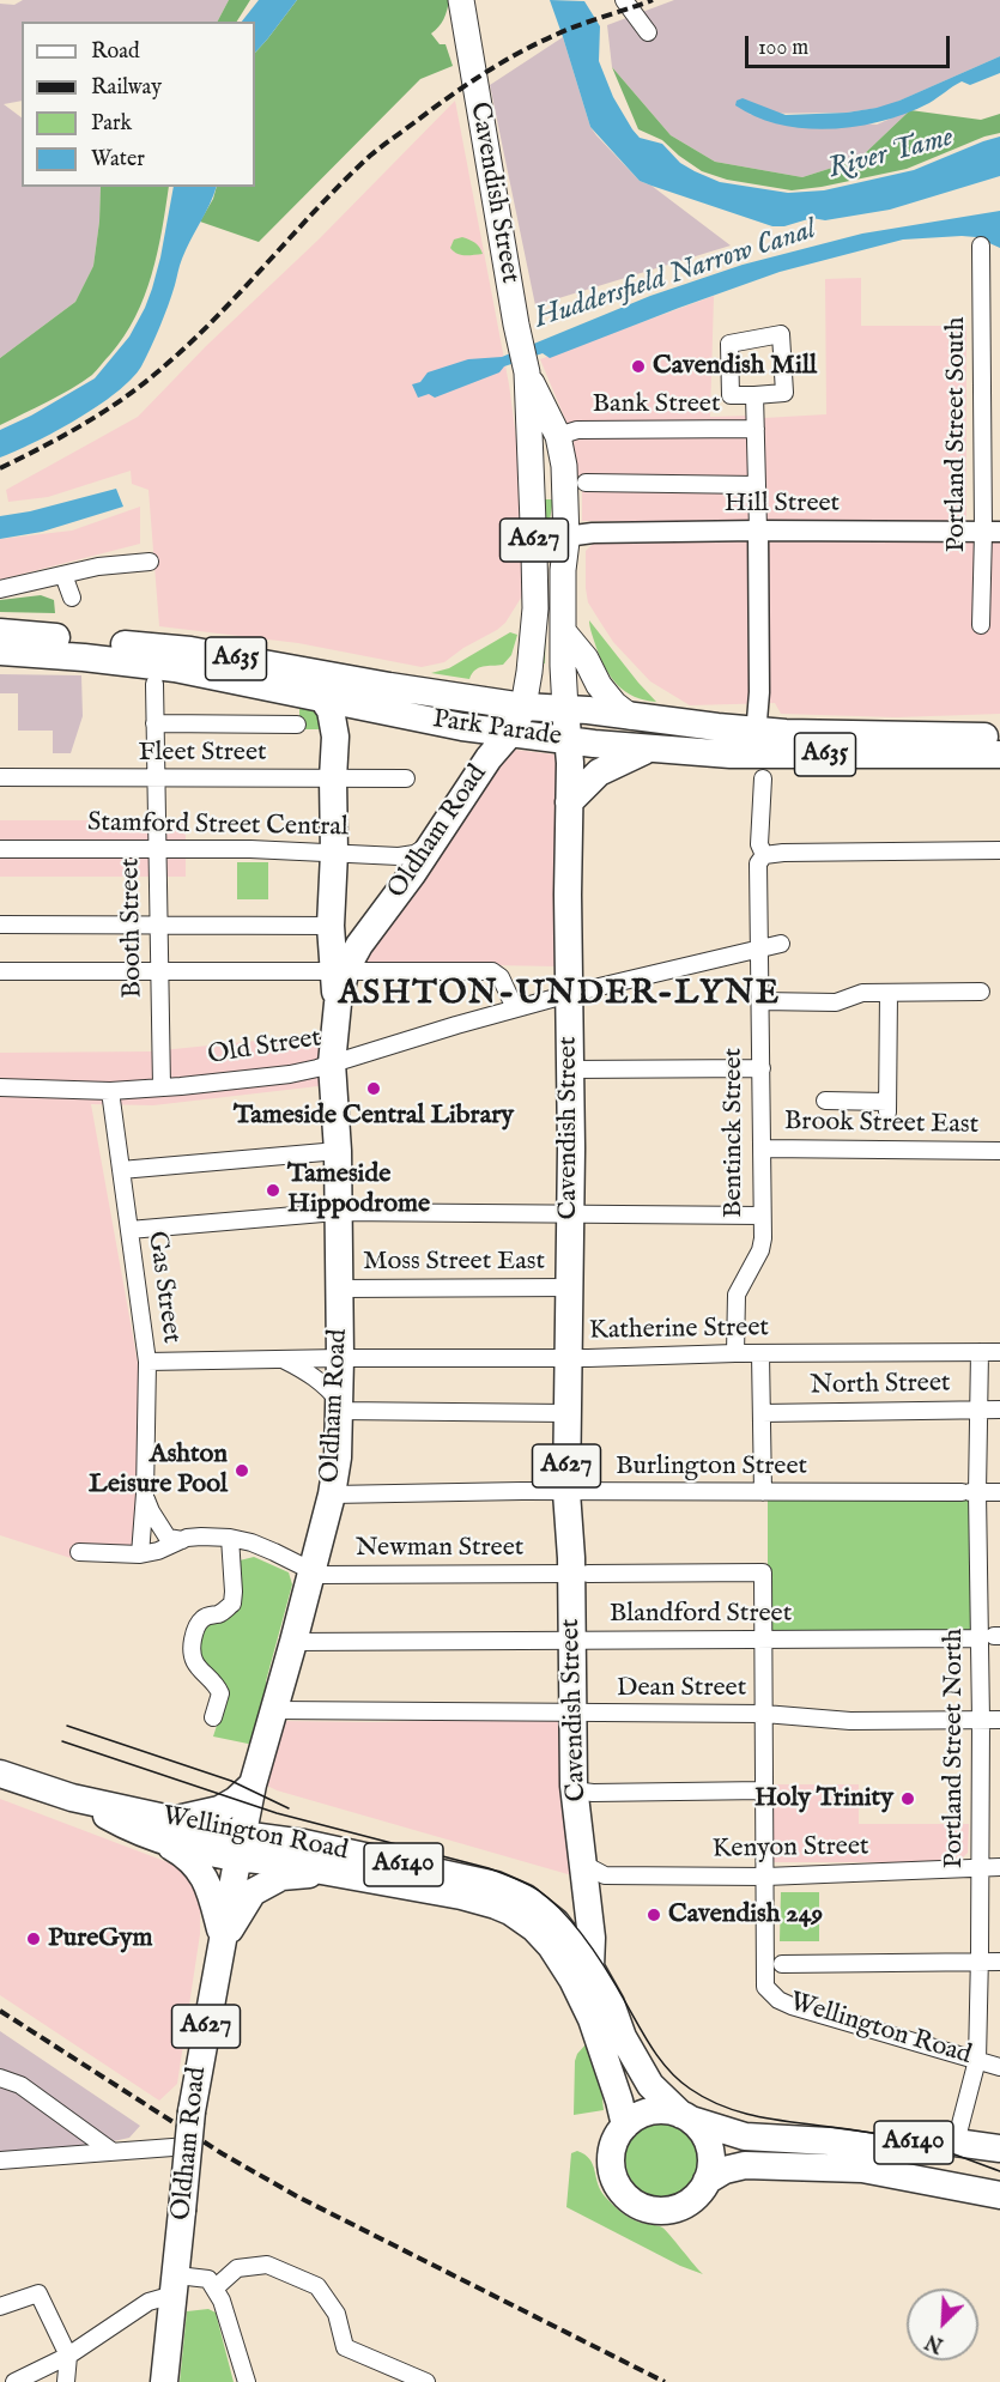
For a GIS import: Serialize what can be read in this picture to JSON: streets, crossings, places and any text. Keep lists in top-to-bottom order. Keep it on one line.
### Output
{"streets":{"highway":["Cavendish Street","A627","A635","Park Parade","Oldham Road","Wellington Road","A6140"],"street":["Bank Street","Portland Street South","Hill Street","Fleet Street","Stamford Street Central","Booth Street","Old Street","Brook Street East","Bentinck Street","Moss Street East","Gas Street","Katherine Street","North Street","Burlington Street","Newman Street","Blandford Street","Dean Street","Portland Street North","Kenyon Street"]},"crossings":[["Cavendish Street","Bank Street"],["Cavendish Street","Hill Street"],["Cavendish Street","Park Parade"],["Cavendish Street","Oldham Road"],["Cavendish Street","Old Street"],["Cavendish Street","Moss Street East"],["Cavendish Street","Katherine Street"],["Cavendish Street","Burlington Street"],["Cavendish Street","Newman Street"],["Cavendish Street","Blandford Street"],["Cavendish Street","Dean Street"],["Cavendish Street","Kenyon Street"],["Cavendish Street","A6140"],["Portland Street South","Hill Street"],["A627","Park Parade"],["A627","Fleet Street"],["A627","Stamford Street Central"],["A627","Oldham Road"],["A627","Wellington Road"],["Park Parade","Oldham Road"],["Fleet Street","Booth Street"],["Stamford Street Central","Oldham Road"],["Stamford Street Central","Booth Street"],["Oldham Road","Old Street"],["Oldham Road","Moss Street East"],["Oldham Road","Katherine Street"],["Oldham Road","Burlington Street"],["Oldham Road","Newman Street"],["Oldham Road","Blandford Street"],["Oldham Road","Dean Street"],["Oldham Road","Wellington Road"],["Booth Street","Old Street"],["Old Street","Bentinck Street"],["Old Street","Gas Street"],["Brook Street East","Bentinck Street"],["Bentinck Street","Katherine Street"],["Gas Street","Katherine Street"],["Katherine Street","Portland Street North"],["North Street","Portland Street North"],["Burlington Street","Portland Street North"],["Newman Street","Blandford Street"],["Blandford Street","Portland Street North"],["Dean Street","Portland Street North"],["Portland Street North","Wellington Road"],["Portland Street North","Kenyon Street"],["Portland Street North","A6140"],["Wellington Road","Kenyon Street"],["Wellington Road","A6140"]],"districts":["ASHTON-UNDER-LYNE"],"water":["River Tame","Huddersfield Narrow Canal"],"places":["Cavendish Mill","Tameside Central Library","Tameside Hippodrome","Ashton Leisure Pool","Holy Trinity","Cavendish 249","PureGym"],"legend":["Road","Railway","Park","Water"],"scale_bar":"100 m","north":"bottom left"}
